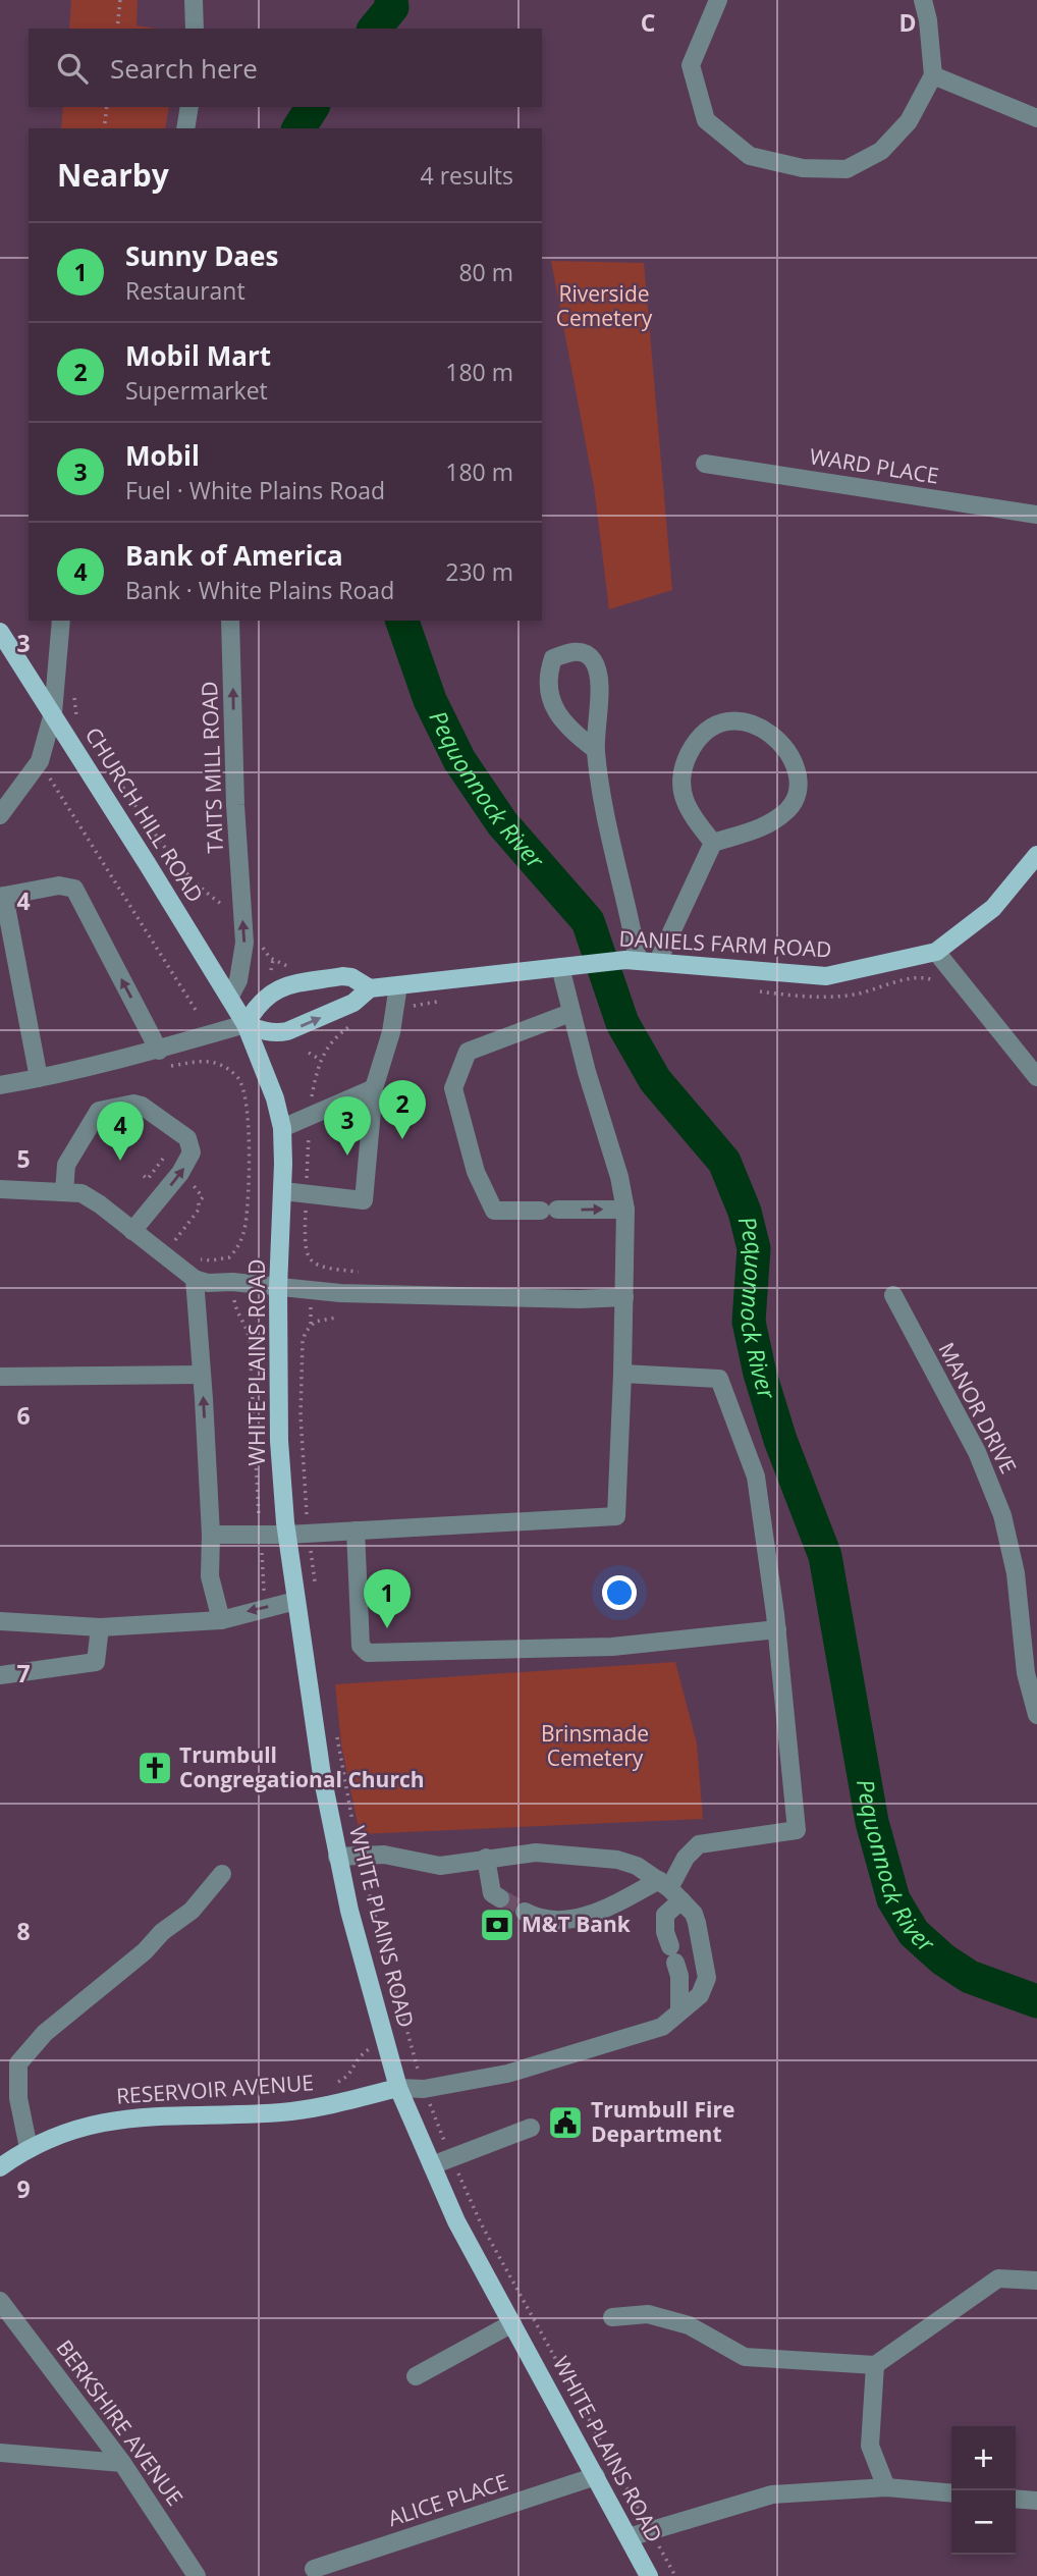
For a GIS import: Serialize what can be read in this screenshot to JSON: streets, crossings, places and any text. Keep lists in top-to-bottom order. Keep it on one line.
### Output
{"streets":{"main road":["CHURCH HILL ROAD","DANIELS FARM ROAD","WHITE PLAINS ROAD","RESERVOIR AVENUE"],"street":["WARD PLACE","TAITS MILL ROAD","MANOR DRIVE","BERKSHIRE AVENUE","ALICE PLACE"]},"crossings":[["TAITS MILL ROAD","CHURCH HILL ROAD"],["CHURCH HILL ROAD","DANIELS FARM ROAD"],["CHURCH HILL ROAD","WHITE PLAINS ROAD"],["DANIELS FARM ROAD","WHITE PLAINS ROAD"],["WHITE PLAINS ROAD","RESERVOIR AVENUE"],["WHITE PLAINS ROAD","ALICE PLACE"]],"one_way":["TAITS MILL ROAD"],"water":["Pequonnock River"],"parks":["Riverside Cemetery","Brinsmade Cemetery"],"places":{"church":["Trumbull Congregational Church"],"bank":["M&T Bank"],"public building":["Trumbull Fire Department"]},"page":{"search":"Search here","heading":["Nearby","4 results"],"list":[{"mark":"1","name":"Sunny Daes","note":"Restaurant","value":"80 m"},{"mark":"2","name":"Mobil Mart","note":"Supermarket","value":"180 m"},{"mark":"3","name":"Mobil","note":"Fuel · White Plains Road","value":"180 m"},{"mark":"4","name":"Bank of America","note":"Bank · White Plains Road","value":"230 m"}],"pins":["2","3","4","1"],"map_buttons":["+","−"]},"grid":{"columns":["C","D"],"rows":["3","4","5","6","7","8","9"]}}
